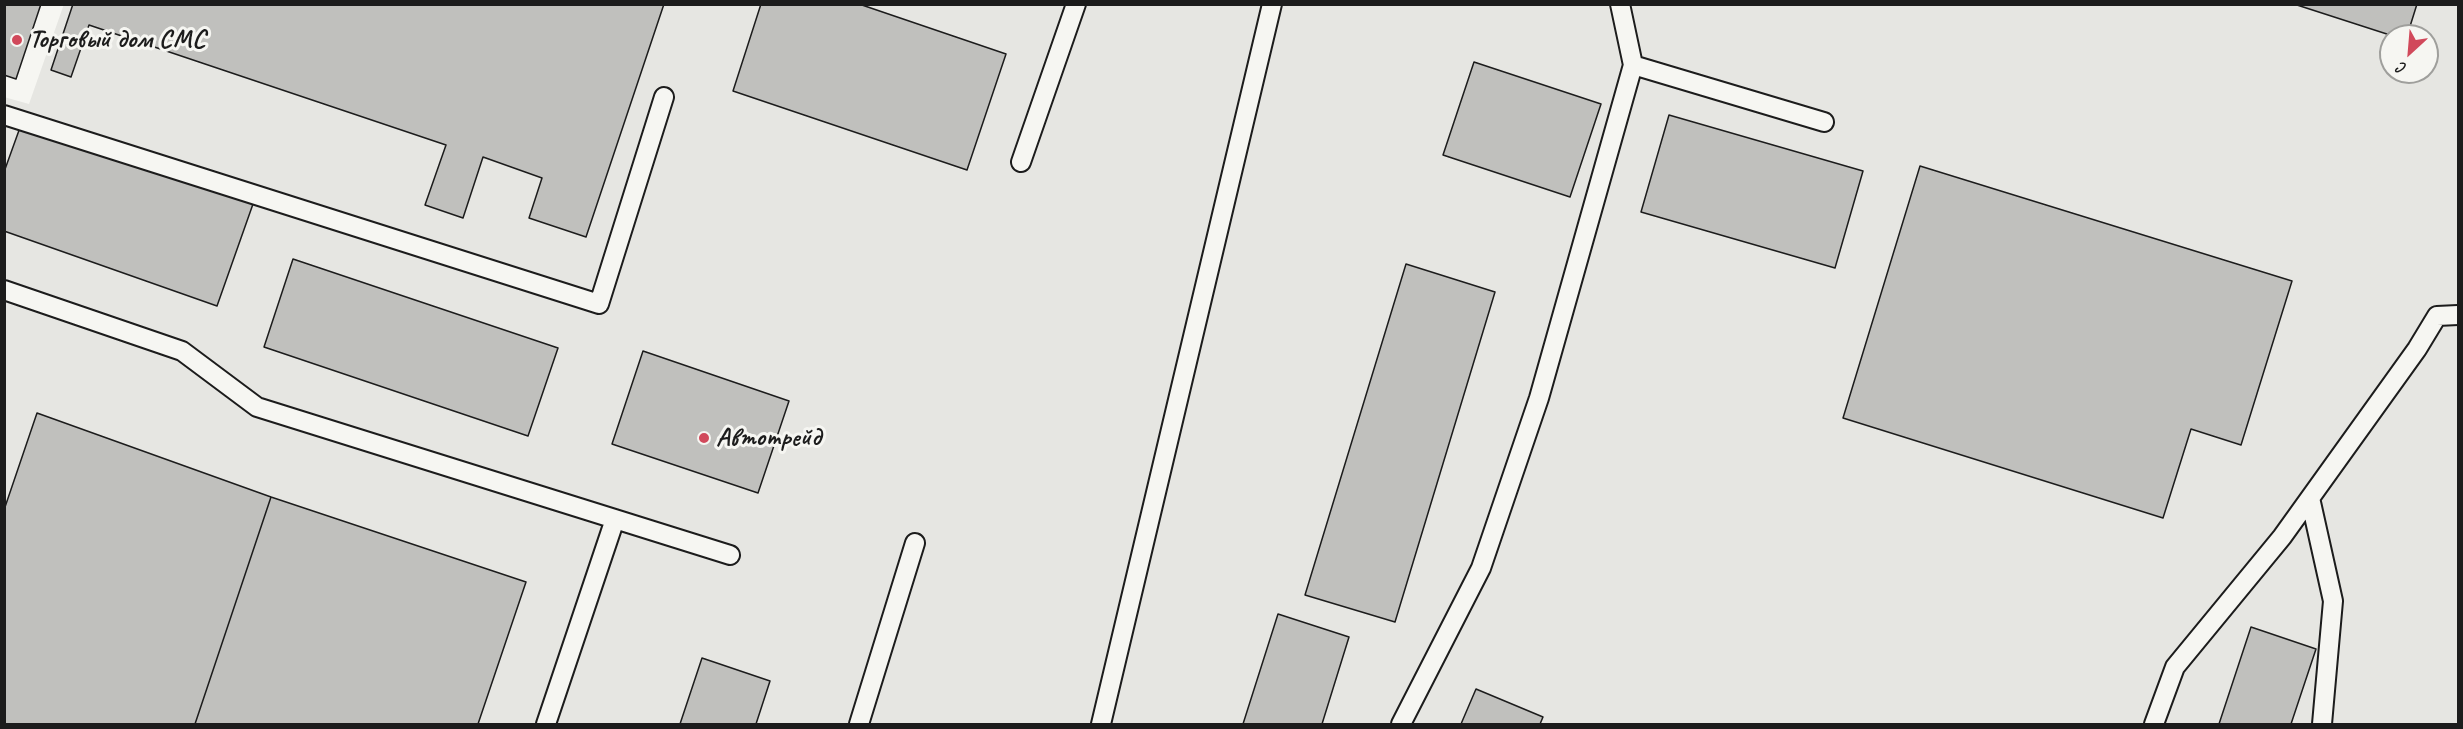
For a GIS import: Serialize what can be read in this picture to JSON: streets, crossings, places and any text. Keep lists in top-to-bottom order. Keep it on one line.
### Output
{"places":["Торговый дом СМС","Автотрейд"],"north":"bottom left"}
